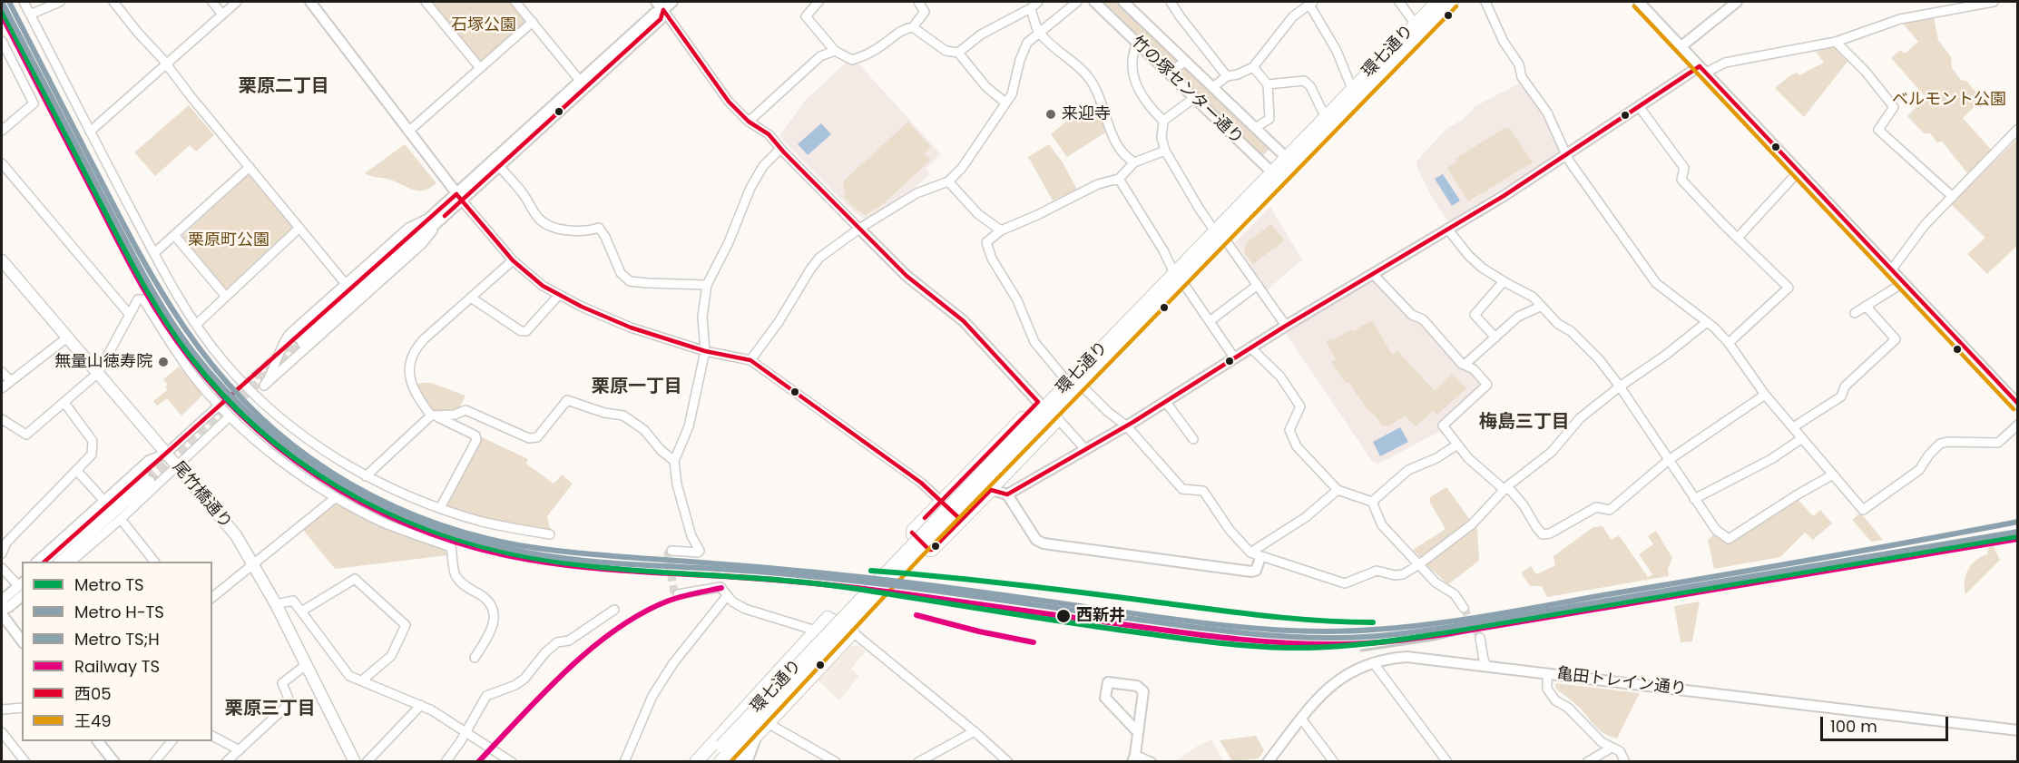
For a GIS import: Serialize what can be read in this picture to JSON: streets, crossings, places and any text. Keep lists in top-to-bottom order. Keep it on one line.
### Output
{"streets":{"main road":["環七通り","尾竹橋通り"],"street":["竹の塚センター通り","亀田トレイン通り"]},"crossings":[["環七通り","竹の塚センター通り"]],"districts":["栗原二丁目","栗原一丁目","梅島三丁目","栗原三丁目"],"parks":["石塚公園","ベルモント公園","栗原町公園"],"places":["来迎寺","無量山徳寿院","西新井"],"lines":["metro line H-TS","metro line TS;H","transit line 王49","metro line TS","transit line 西05","rail line TS"],"legend":["Metro TS","Metro H-TS","Metro TS;H","Railway TS","西05","王49"],"scale_bar":"100 m"}
